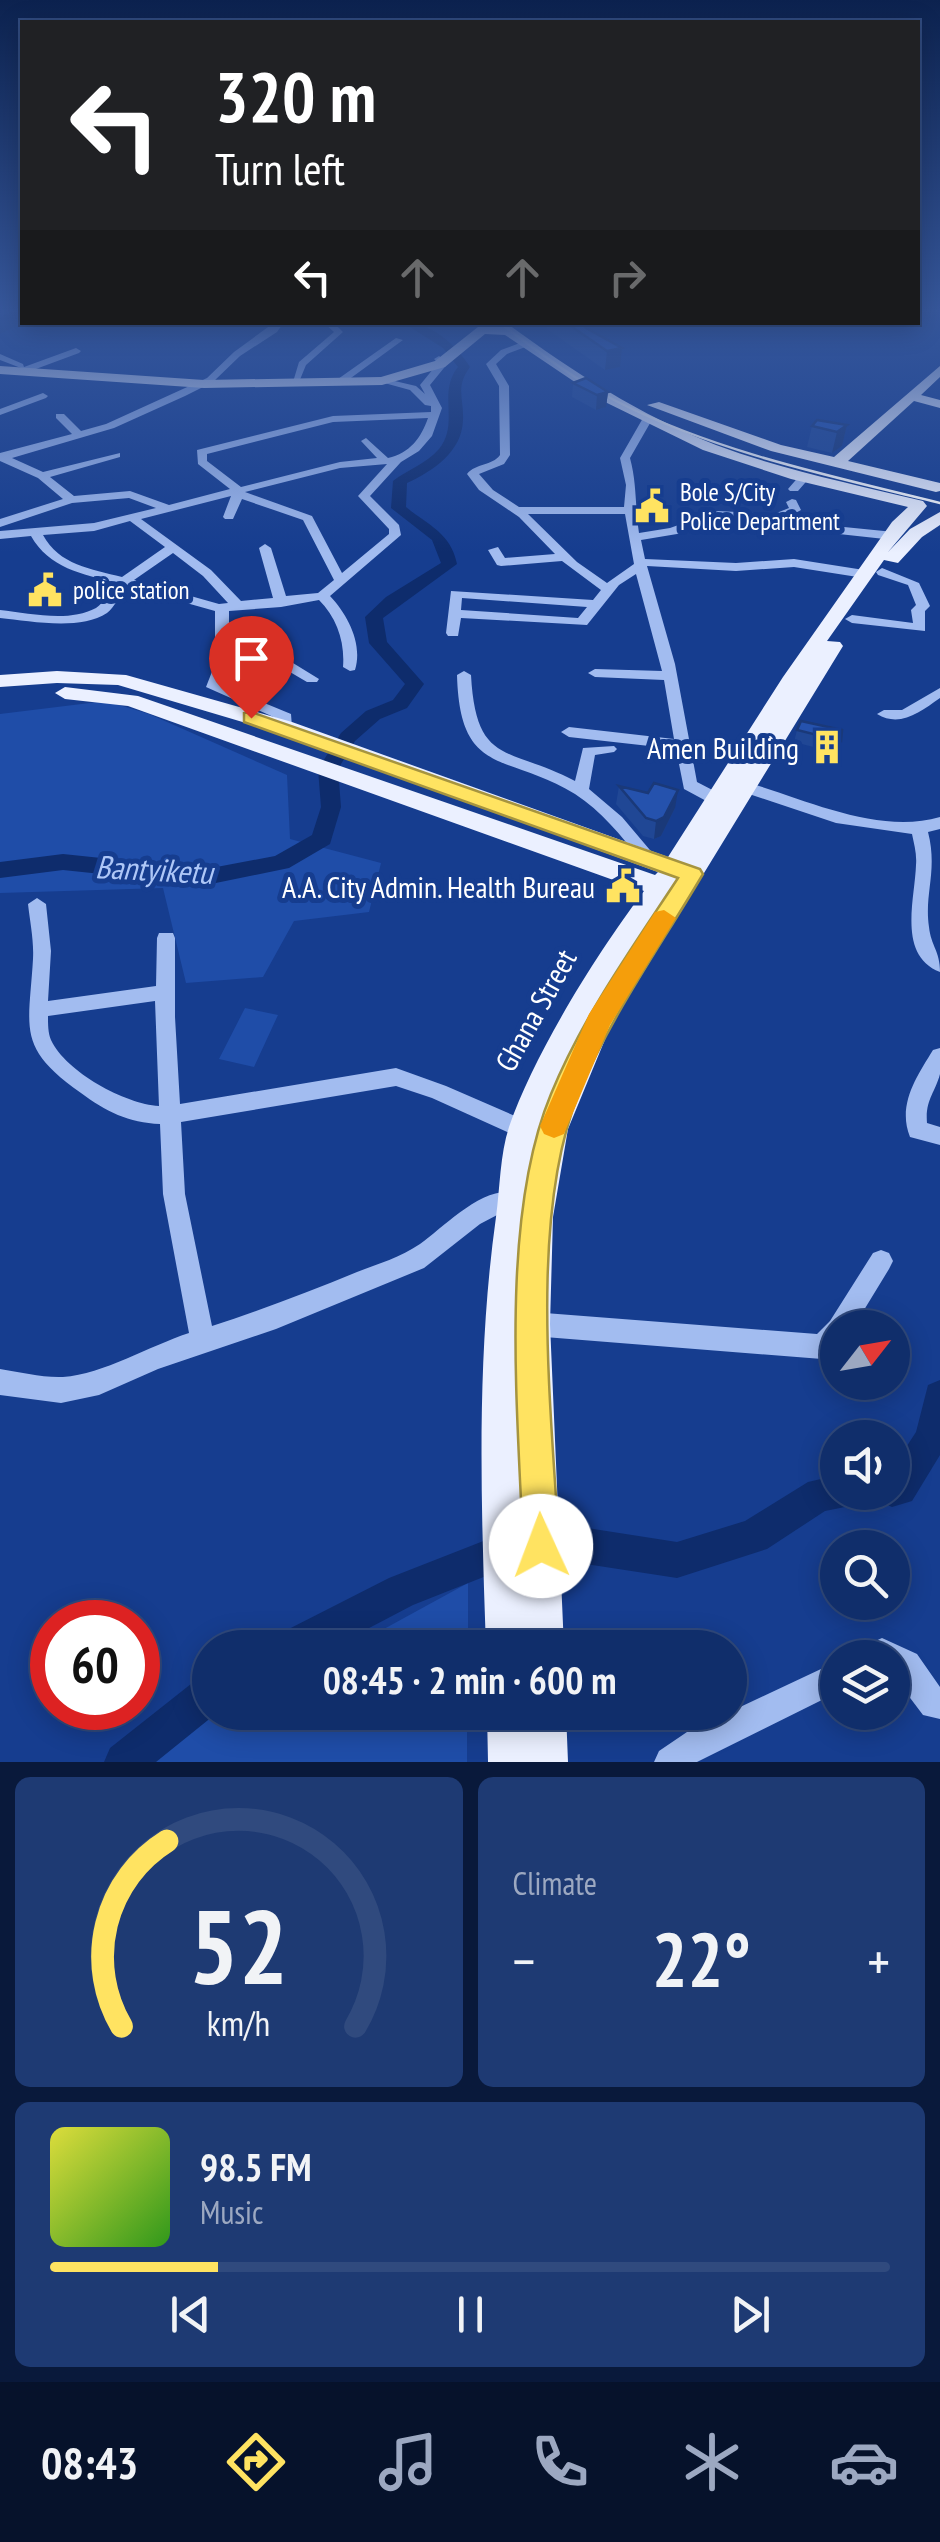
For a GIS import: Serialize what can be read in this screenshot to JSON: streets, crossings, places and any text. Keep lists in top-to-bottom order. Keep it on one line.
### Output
{"streets":{"main road":["Ghana Street"]},"water":["Bantyiketu"],"places":{"public building":["Bole S/City Police Department","police station","A.A. City Admin. Health Bureau"],"building":["Amen Building"]},"north":"top right","page":{"turn":["320 m","Turn left"],"limit":"60","trip":"08:45 · 2 min · 600 m","tile":"Climate","heat":["−","22°","+"],"song":["98.5 FM","Music"],"tabs":"08:43","gauge":["52","km/h"]}}
